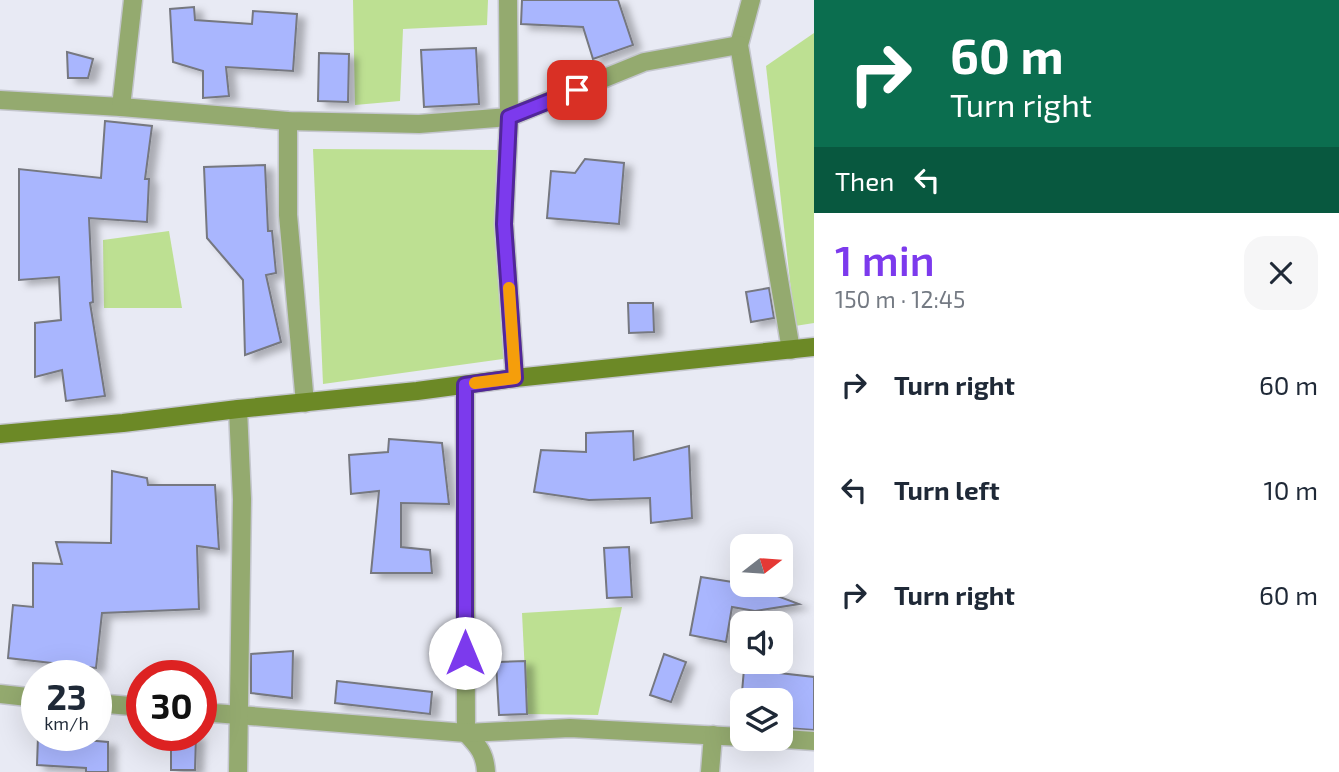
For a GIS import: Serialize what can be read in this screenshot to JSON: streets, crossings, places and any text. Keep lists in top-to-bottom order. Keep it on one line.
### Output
{"north":"right","page":{"turn":["60 m","Turn right"],"then":"Then","heading":["1 min","150 m · 12:45"],"list":[{"name":"Turn right","value":"60 m"},{"name":"Turn left","value":"10 m"},{"name":"Turn right","value":"60 m"}],"speed":"23 km/h","limit":"30"}}
